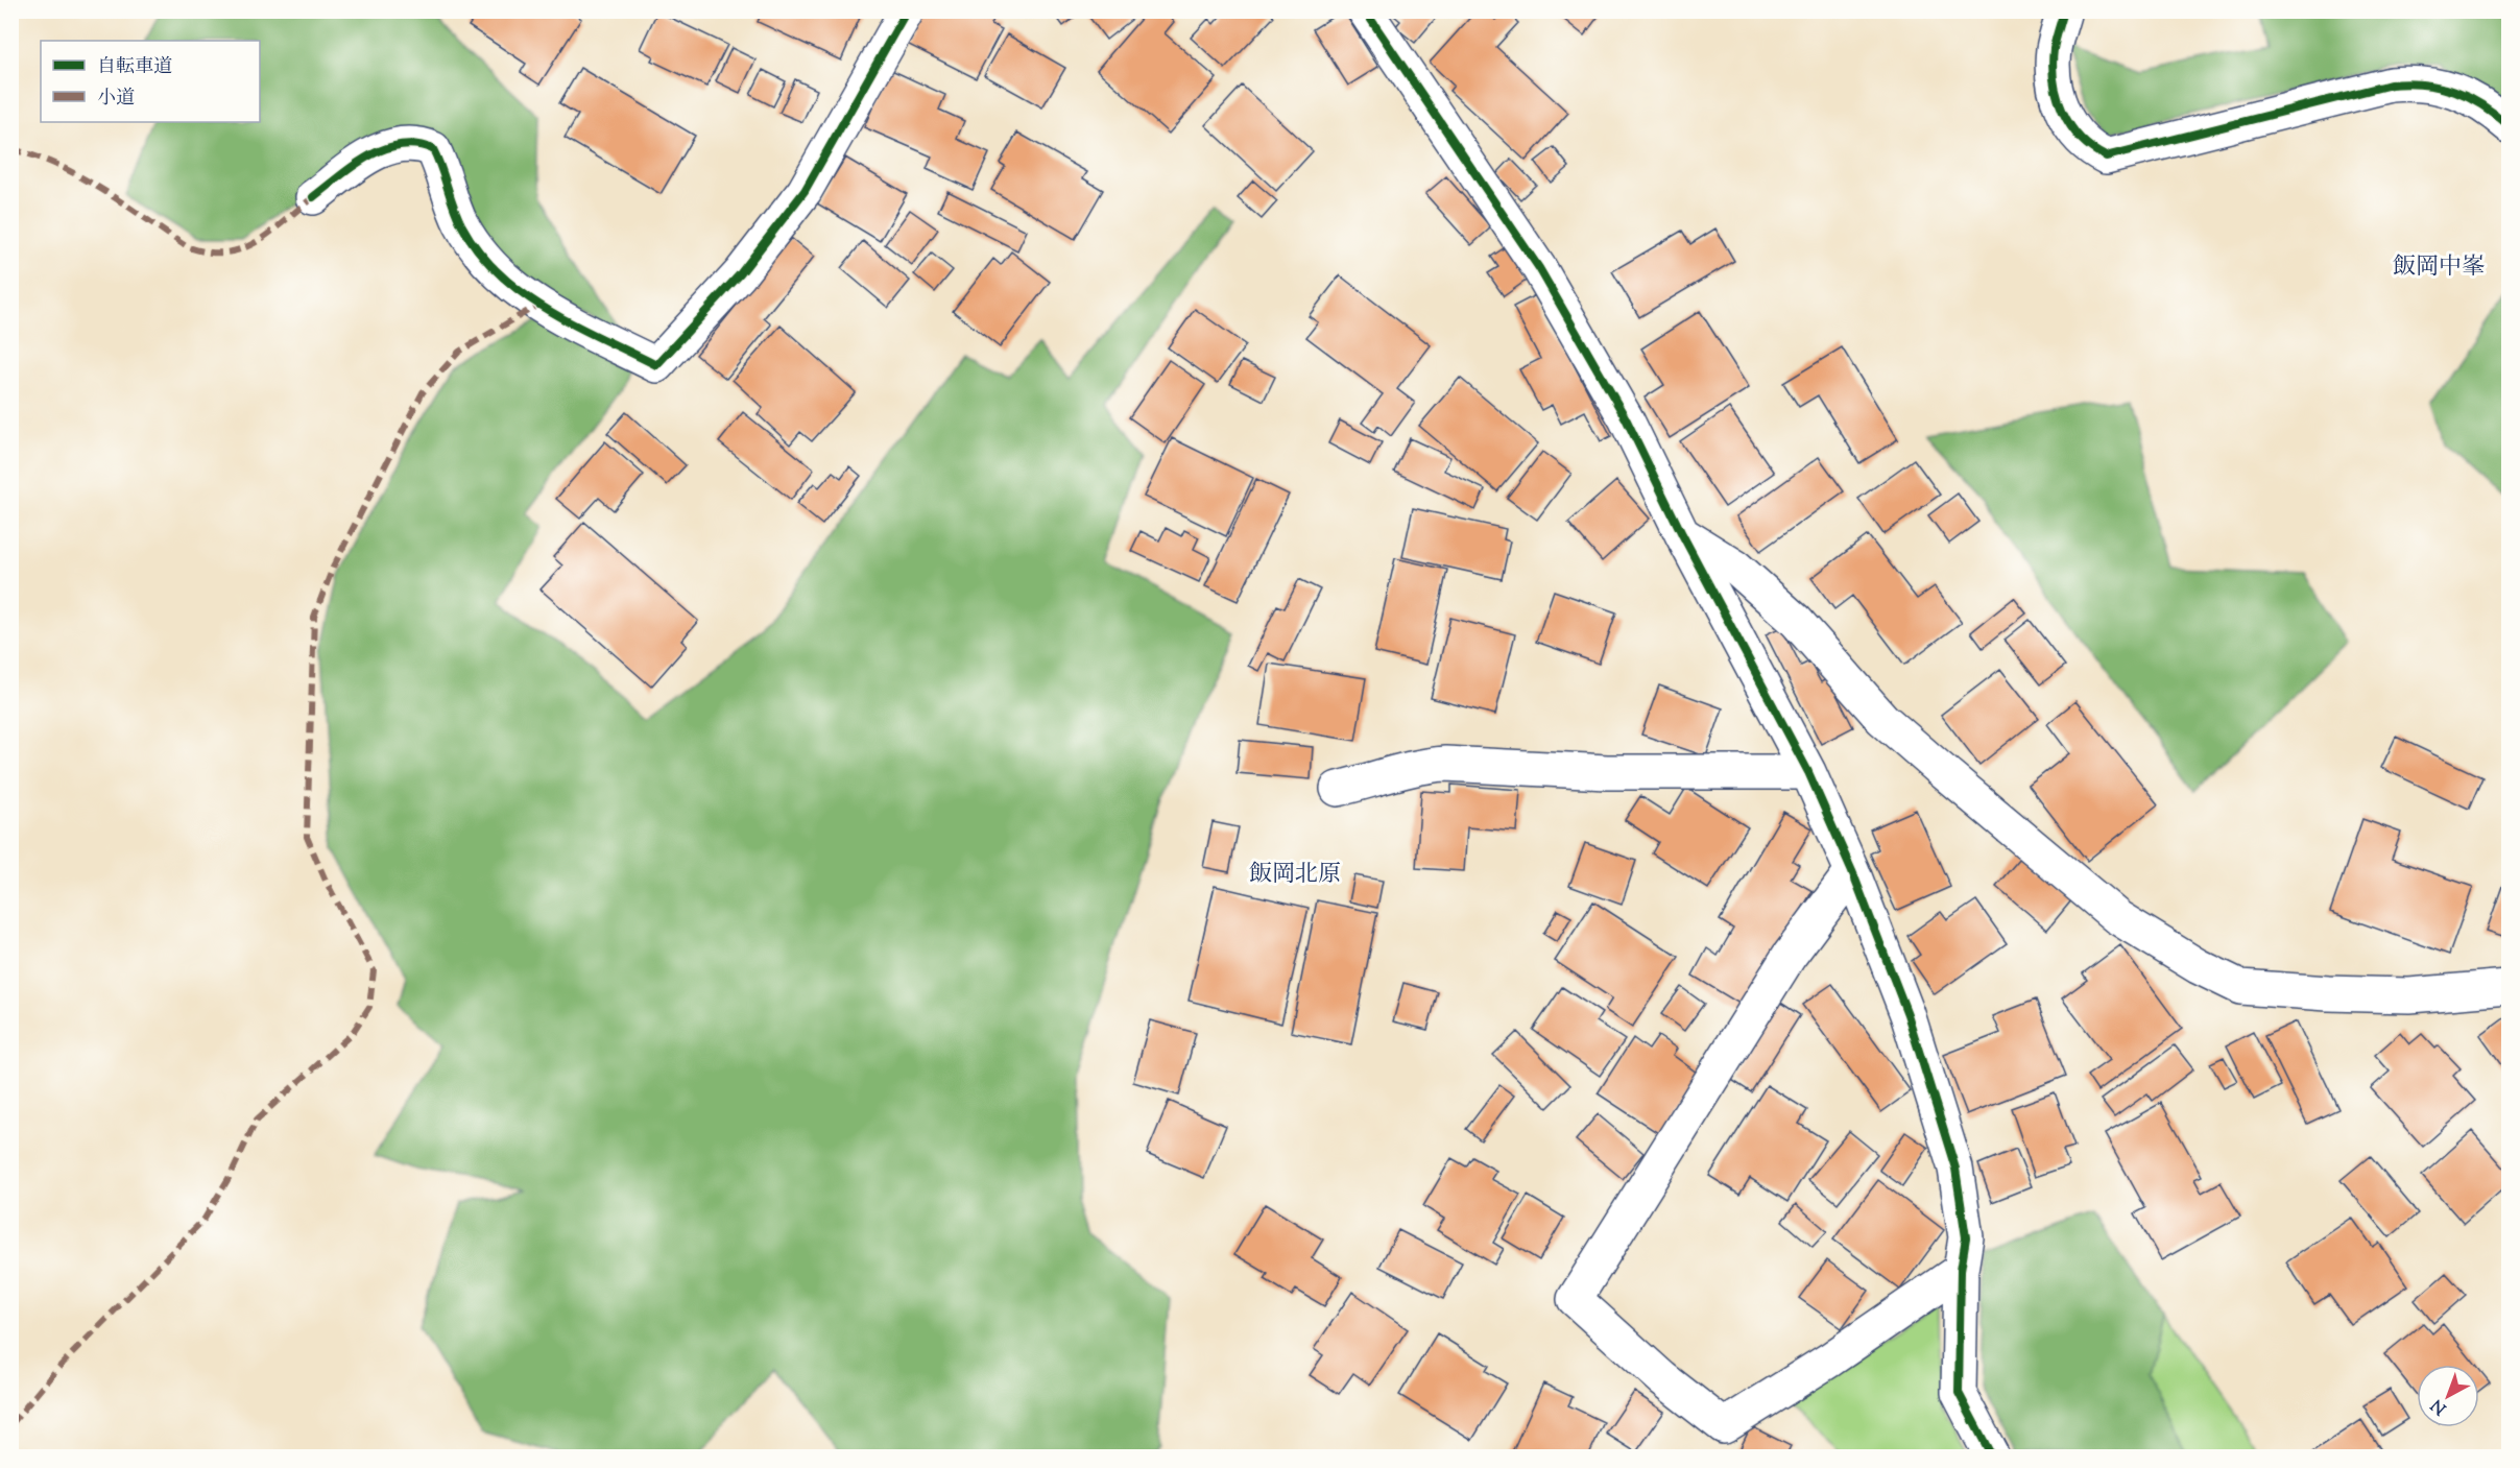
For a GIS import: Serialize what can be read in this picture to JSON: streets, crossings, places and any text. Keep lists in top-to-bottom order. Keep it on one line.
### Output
{"districts":["飯岡中峯","飯岡北原"],"legend":["自転車道","小道"],"north":"bottom left"}
